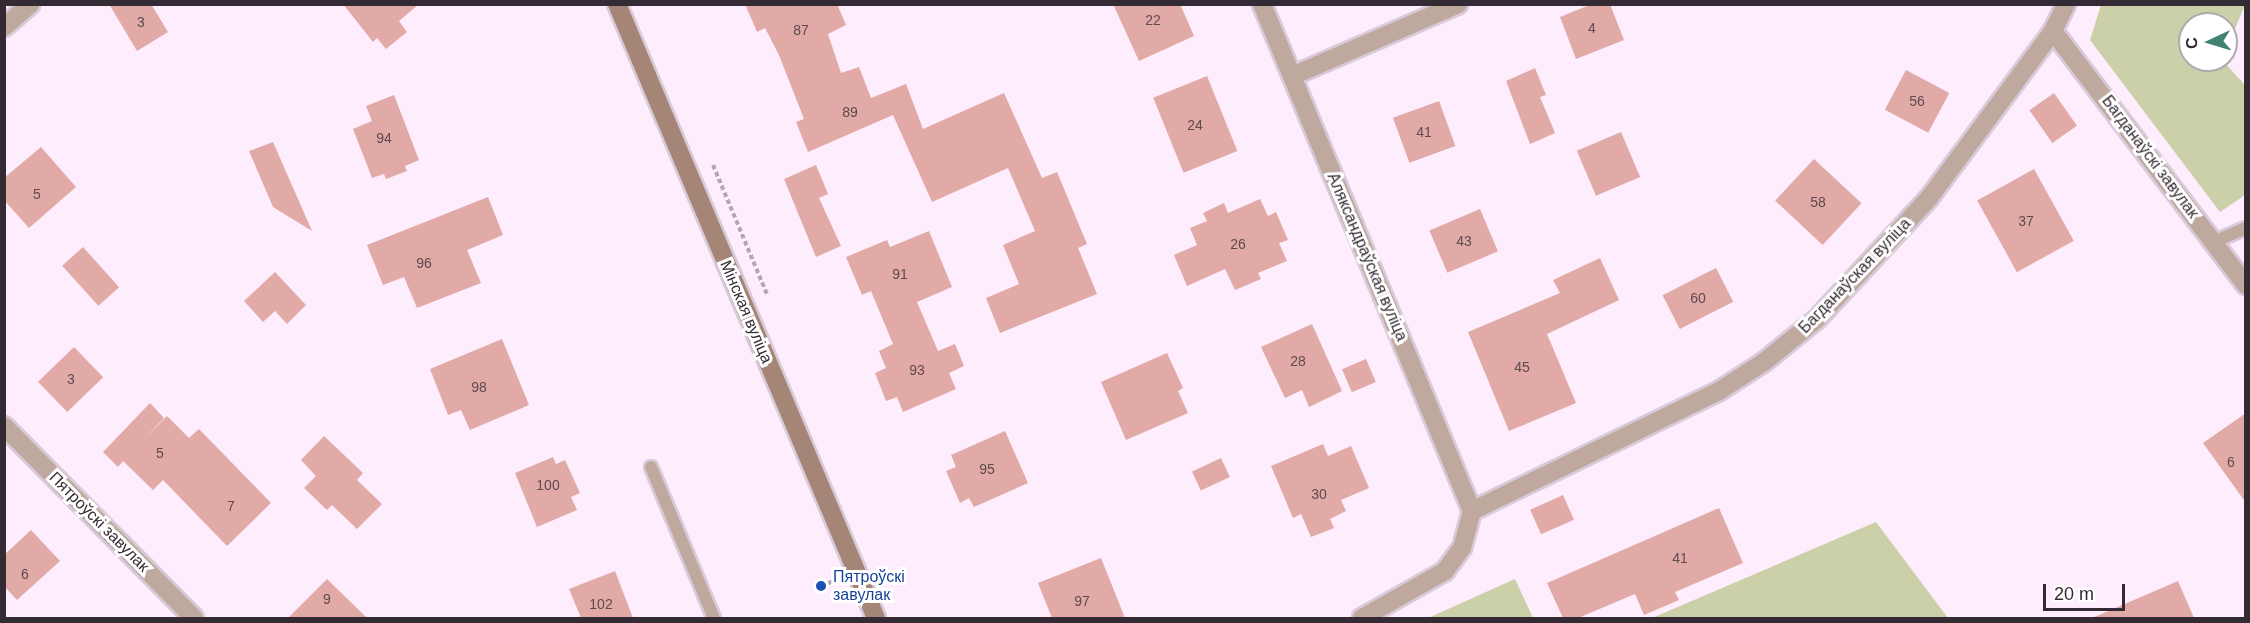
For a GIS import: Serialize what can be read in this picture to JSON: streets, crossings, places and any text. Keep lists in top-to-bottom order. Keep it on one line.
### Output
{"streets":{"main road":["Мінская вуліца"],"street":["Багданаўскі завулак","Аляксандраўская вуліца","Багданаўская вуліца","Пятроўскі завулак"]},"crossings":[["Багданаўскі завулак","Багданаўская вуліца"],["Аляксандраўская вуліца","Багданаўская вуліца"]],"places":["Пятроўскі завулак"],"house_numbers":["22","3","4","87","56","89","24","41","94","5","58","37","43","26","96","91","60","28","45","93","3","98","5","6","95","100","30","7","41","6","9","97","102"],"scale_bar":"20 m","north":"left"}
